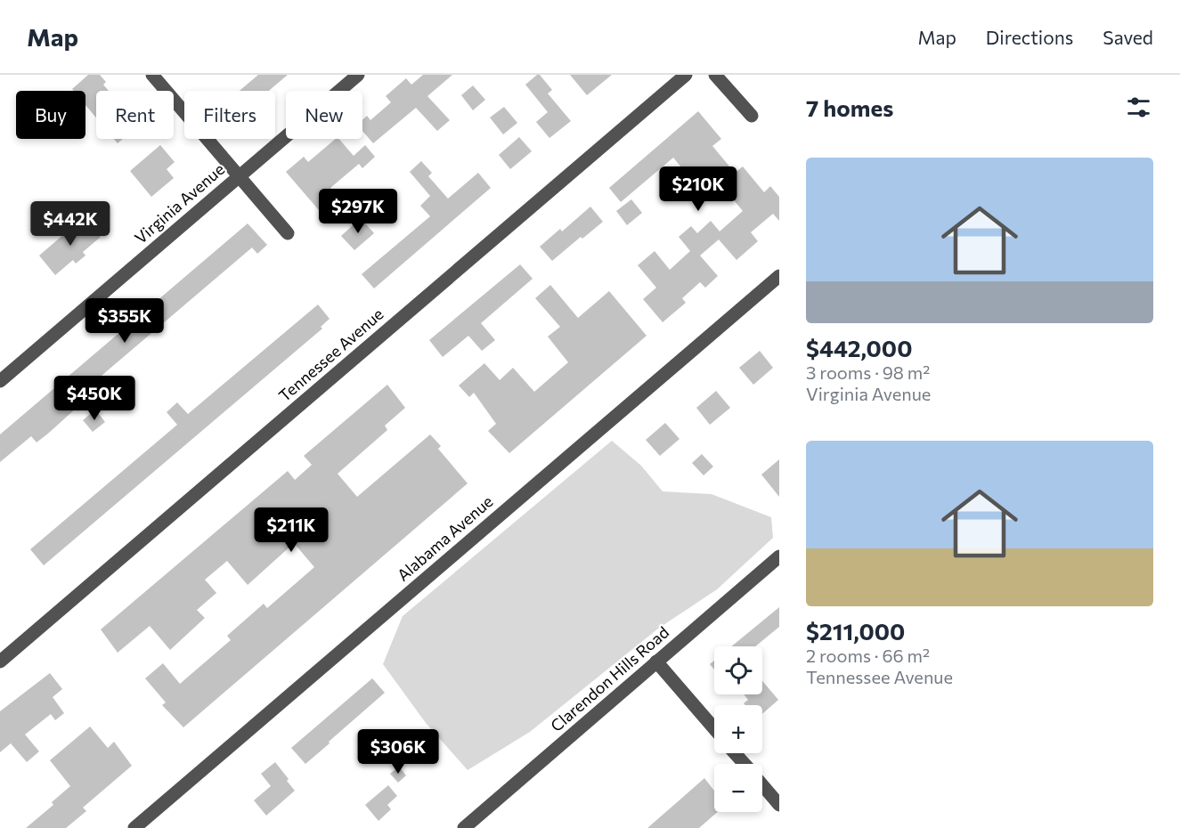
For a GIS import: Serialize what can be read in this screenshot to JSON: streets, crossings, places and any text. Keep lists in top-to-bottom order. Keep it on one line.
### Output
{"streets":{"street":["Virginia Avenue","Tennessee Avenue","Alabama Avenue","Clarendon Hills Road"]},"page":{"header":"Map","nav":["Map","Directions","Saved"],"heading":"7 homes","chip":["Buy","Rent","Filters","New"],"list":[{"name":"$442,000","note":"3 rooms · 98 m² · Virginia Avenue"},{"name":"$211,000","note":"2 rooms · 66 m² · Tennessee Avenue"}],"price":["$210K","$297K","$442K","$355K","$450K","$211K","$306K"],"map_buttons":["+","−"]}}
